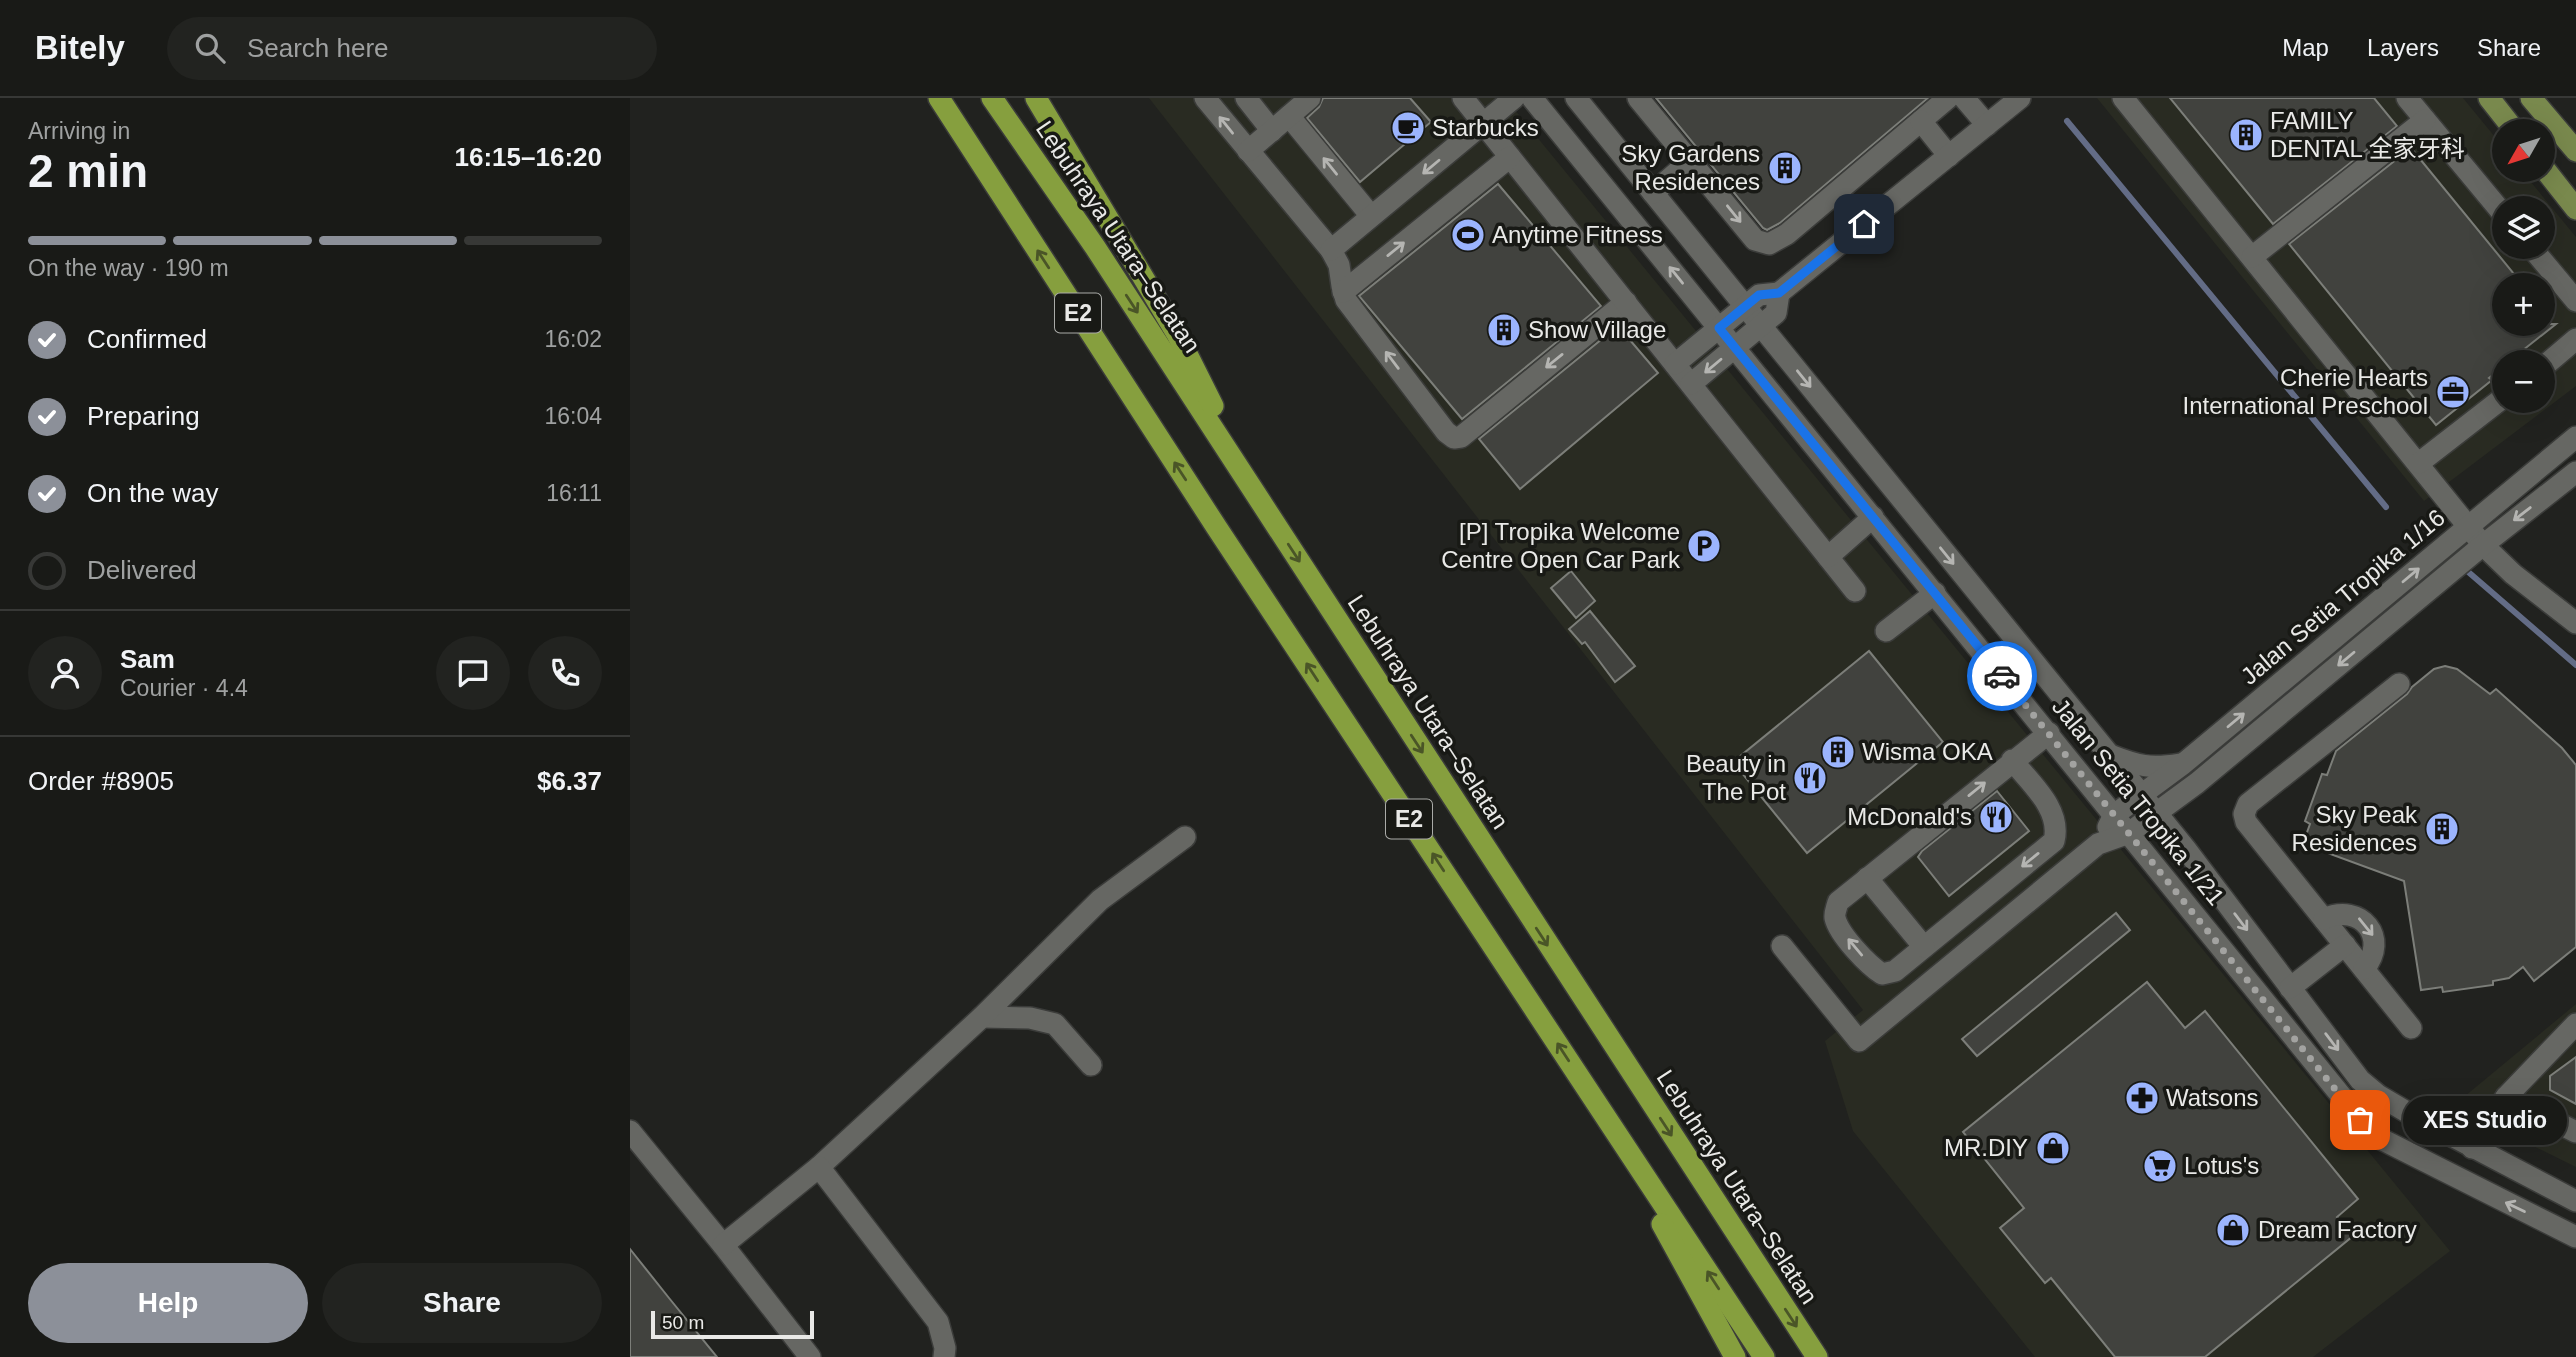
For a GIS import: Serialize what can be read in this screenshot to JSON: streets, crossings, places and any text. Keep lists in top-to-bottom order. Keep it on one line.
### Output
{"streets":{"highway":["Lebuhraya Utara–Selatan","E2"],"street":["Jalan Setia Tropika 1/16","Jalan Setia Tropika 1/21"]},"crossings":[["Jalan Setia Tropika 1/16","Jalan Setia Tropika 1/21"]],"places":{"cafe":["Starbucks"],"building":["FAMILY DENTAL 全家牙科","Sky Gardens Residences","Show Village","Wisma OKA","Sky Peak Residences"],"sports":["Anytime Fitness"],"office":["Cherie Hearts International Preschool"],"parking":["[P] Tropika Welcome Centre Open Car Park"],"restaurant":["Beauty in The Pot","McDonald's"],"pharmacy":["Watsons"],"other":["XES Studio"],"shop":["MR.DIY","Dream Factory"],"supermarket":["Lotus's"]},"scale_bar":"50 m","north":"bottom left","page":{"header":"Bitely","search":"Search here","nav":["Map","Layers","Share"],"heading":["2 min","Arriving in","16:15–16:20"],"panel":["Sam","Courier · 4.4","Order #8905","$6.37"],"map_buttons":["+","−"],"bar":"On the way · 190 m","list":[["Confirmed","16:02"],["Preparing","16:04"],["On the way","16:11"],"Delivered"],"bubble":"XES Studio","buttons":["Help","Share"],"scale":"50 m"}}
